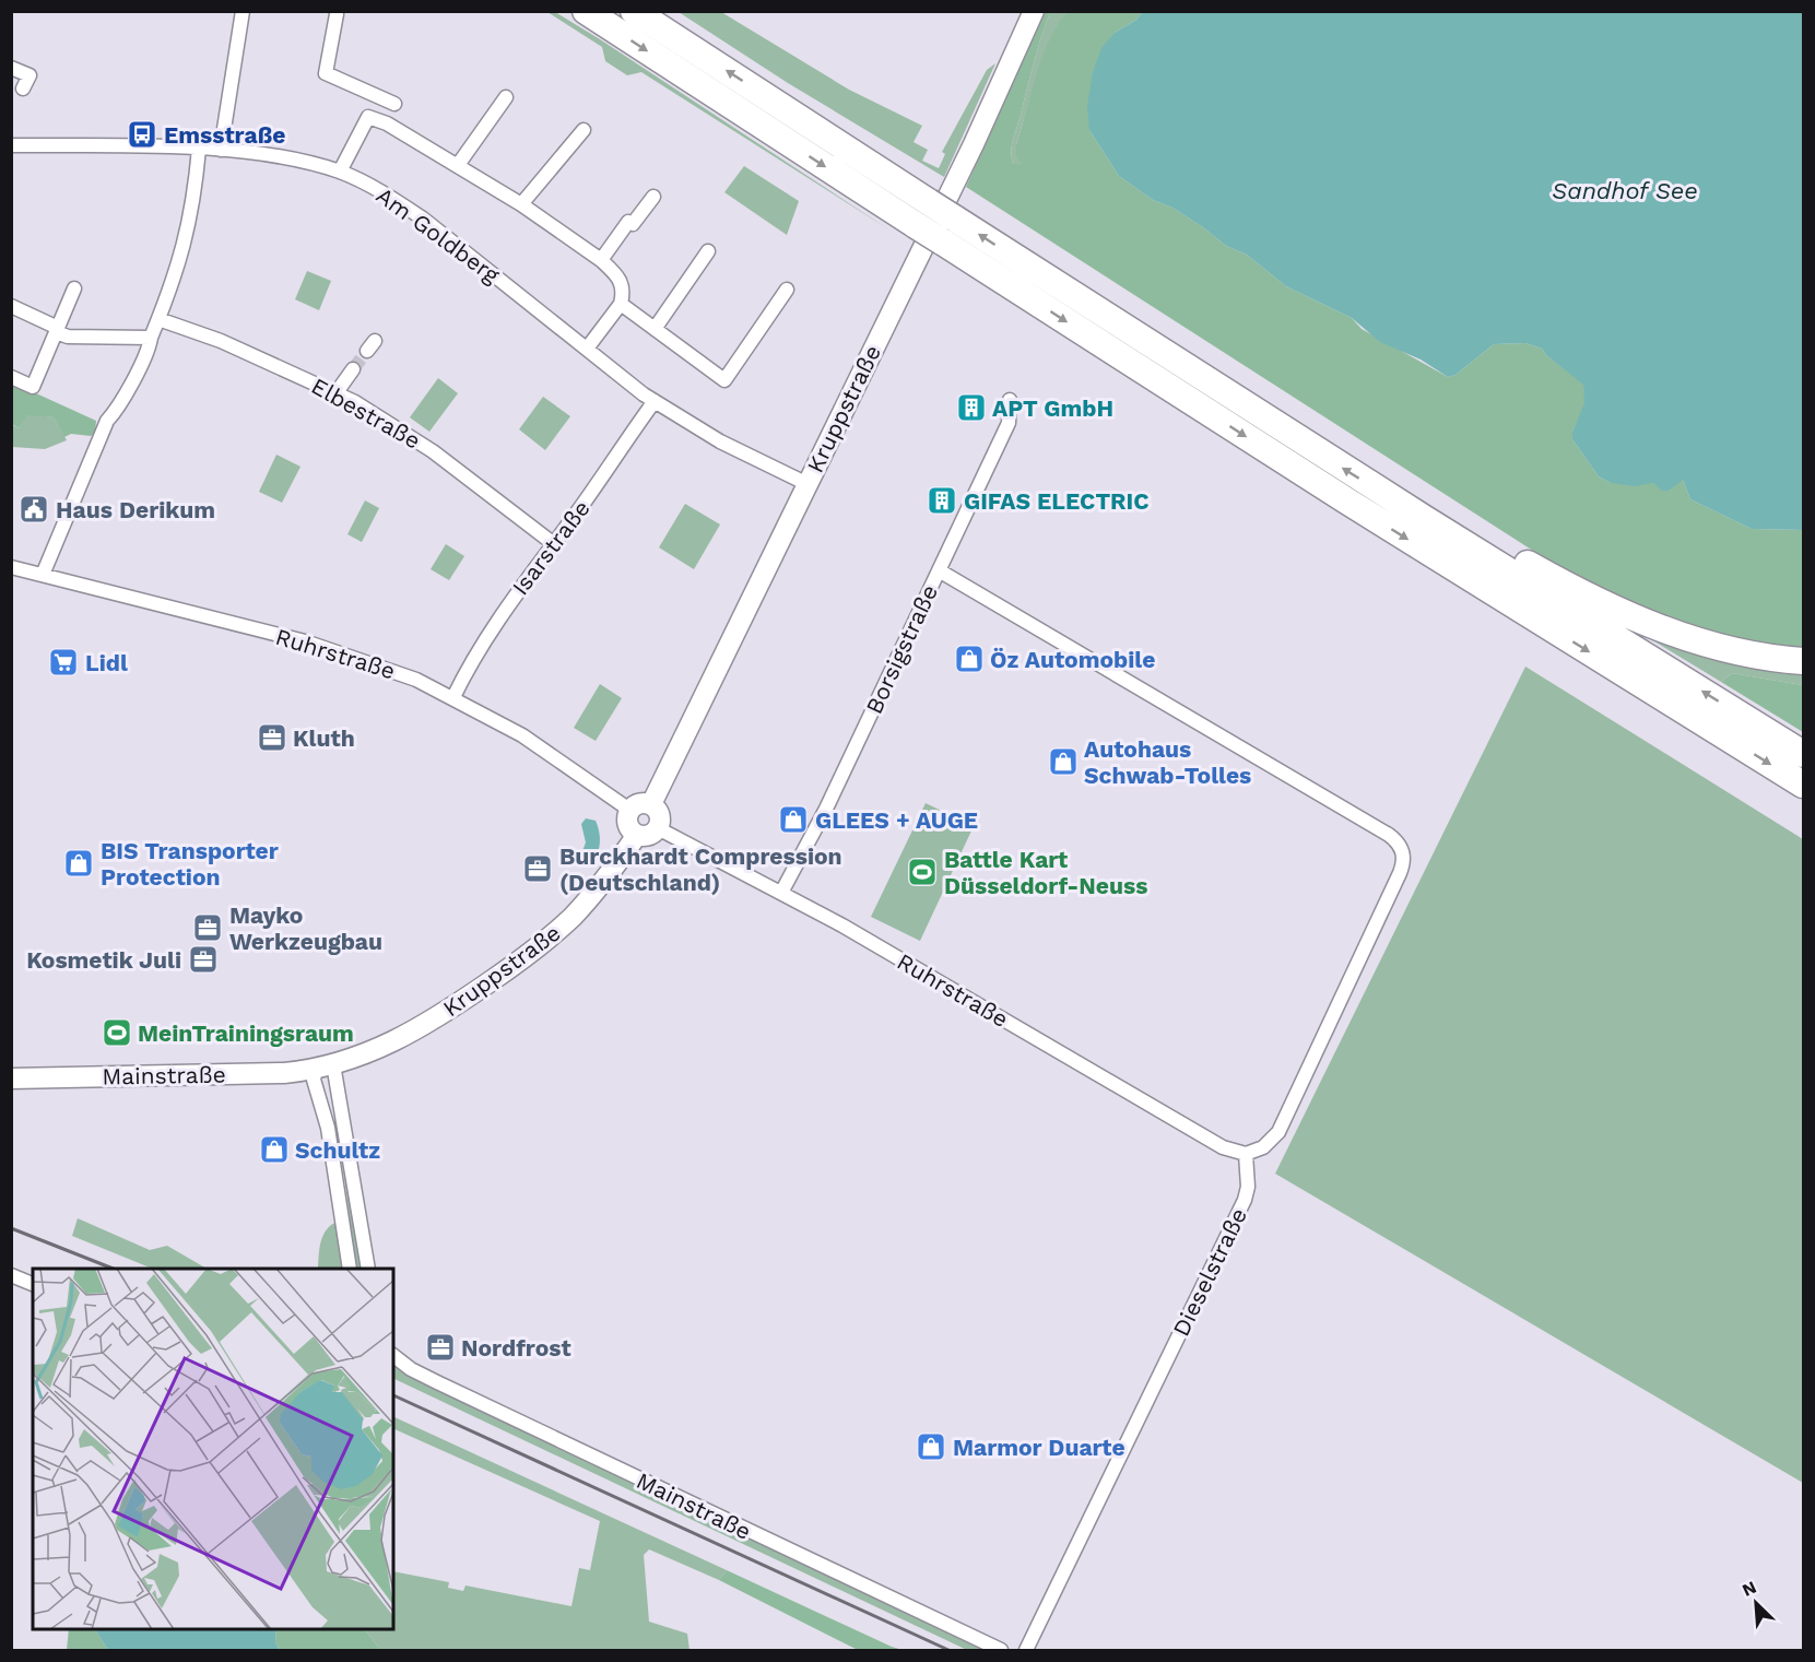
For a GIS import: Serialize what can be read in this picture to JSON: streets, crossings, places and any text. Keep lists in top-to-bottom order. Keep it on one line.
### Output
{"streets":{"street":["Am Goldberg","Kruppstraße","Elbestraße","Isarstraße","Borsigstraße","Ruhrstraße","Mainstraße","Dieselstraße"]},"crossings":[["Am Goldberg","Kruppstraße"],["Am Goldberg","Isarstraße"],["Kruppstraße","Ruhrstraße"],["Kruppstraße","Mainstraße"],["Elbestraße","Isarstraße"],["Isarstraße","Ruhrstraße"],["Borsigstraße","Ruhrstraße"],["Ruhrstraße","Dieselstraße"]],"water":["Sandhof See"],"places":{"bus stop":["Emsstraße"],"building":["APT GmbH","GIFAS ELECTRIC"],"public building":["Haus Derikum"],"shop":["Öz Automobile","Autohaus Schwab-Tolles","GLEES + AUGE","BIS Transporter Protection","Schultz","Marmor Duarte"],"supermarket":["Lidl"],"office":["Kluth","Burckhardt Compression (Deutschland)","Mayko Werkzeugbau","Kosmetik Juli","Nordfrost"],"sports":["Battle Kart Düsseldorf-Neuss","MeinTrainingsraum"]},"north":"top left"}
